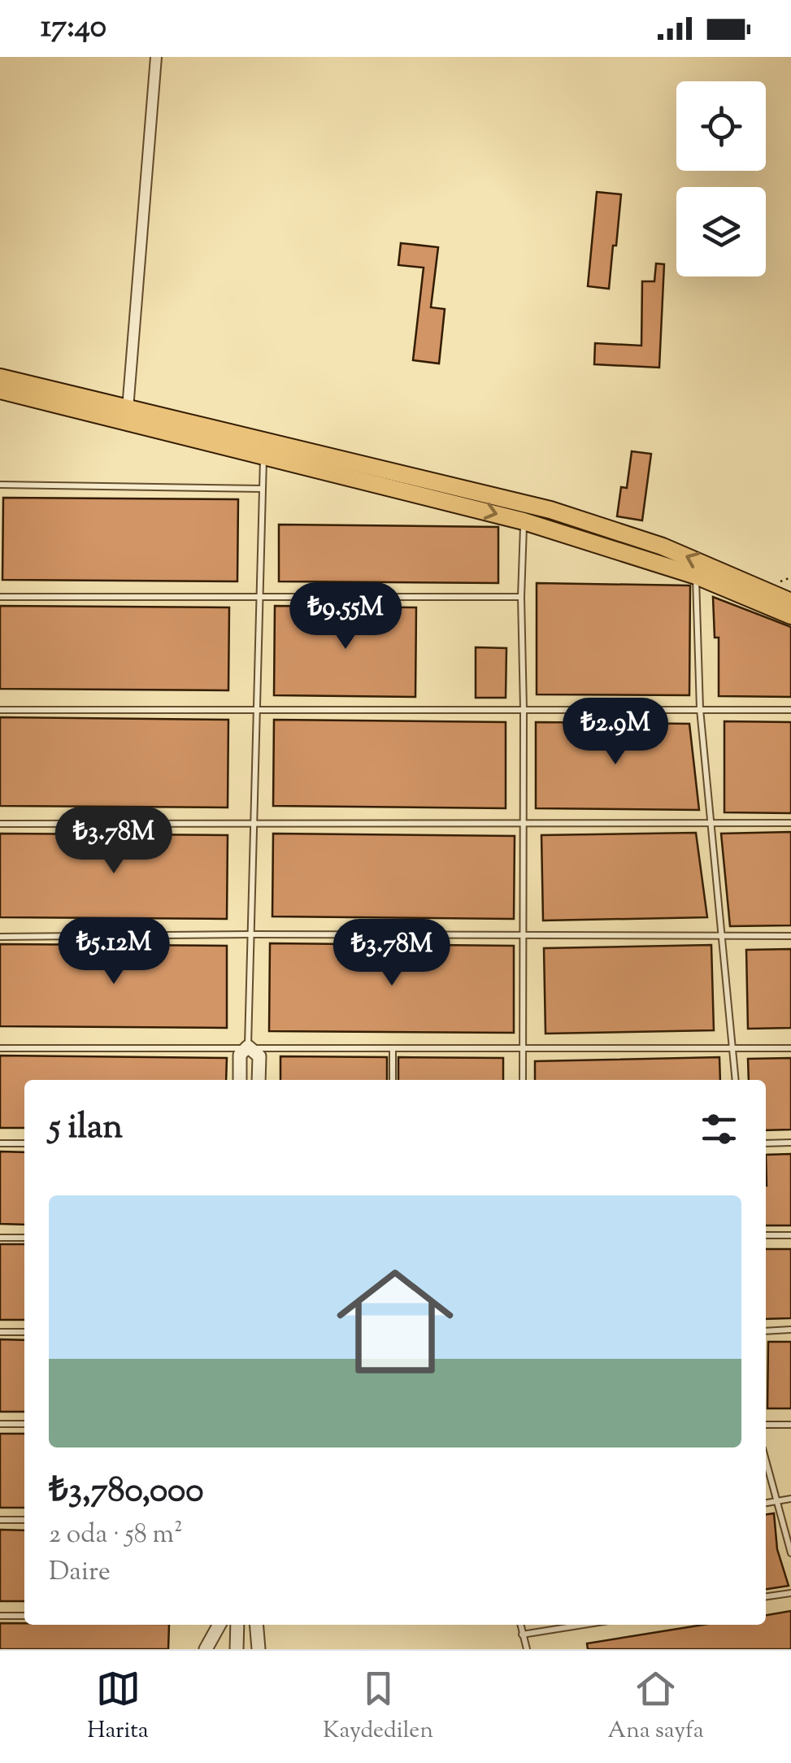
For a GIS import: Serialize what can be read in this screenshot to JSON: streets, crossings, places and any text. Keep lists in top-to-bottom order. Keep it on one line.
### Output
{"page":{"status":"17:40","price":["₺9.55M","₺2.9M","₺3.78M","₺5.12M","₺3.78M"],"heading":"5 ilan","list":[{"name":"₺3,780,000","note":"2 oda · 58 m² · Daire"}],"tabs":["Harita","Kaydedilen","Ana sayfa"]}}
